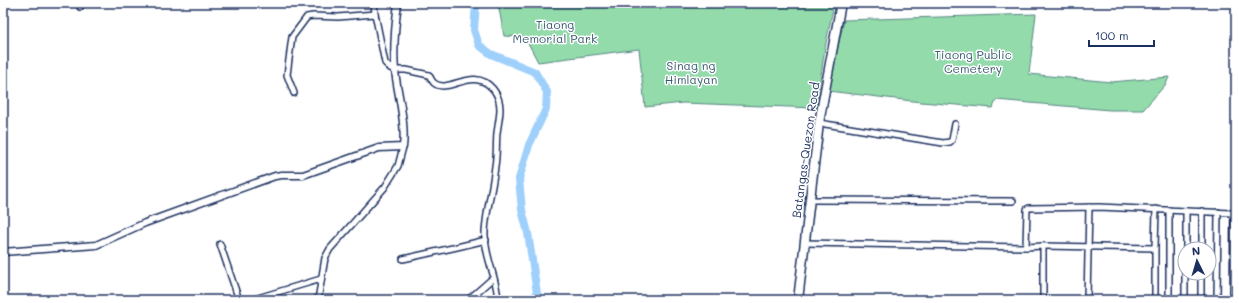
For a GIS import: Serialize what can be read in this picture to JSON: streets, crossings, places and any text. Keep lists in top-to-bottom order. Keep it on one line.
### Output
{"streets":{"main road":["Batangas-Quezon Road"]},"parks":["Tiaong Memorial Park","Tiaong Public Cemetery","Sinag ng Himlayan"],"scale_bar":"100 m","north":"top"}
